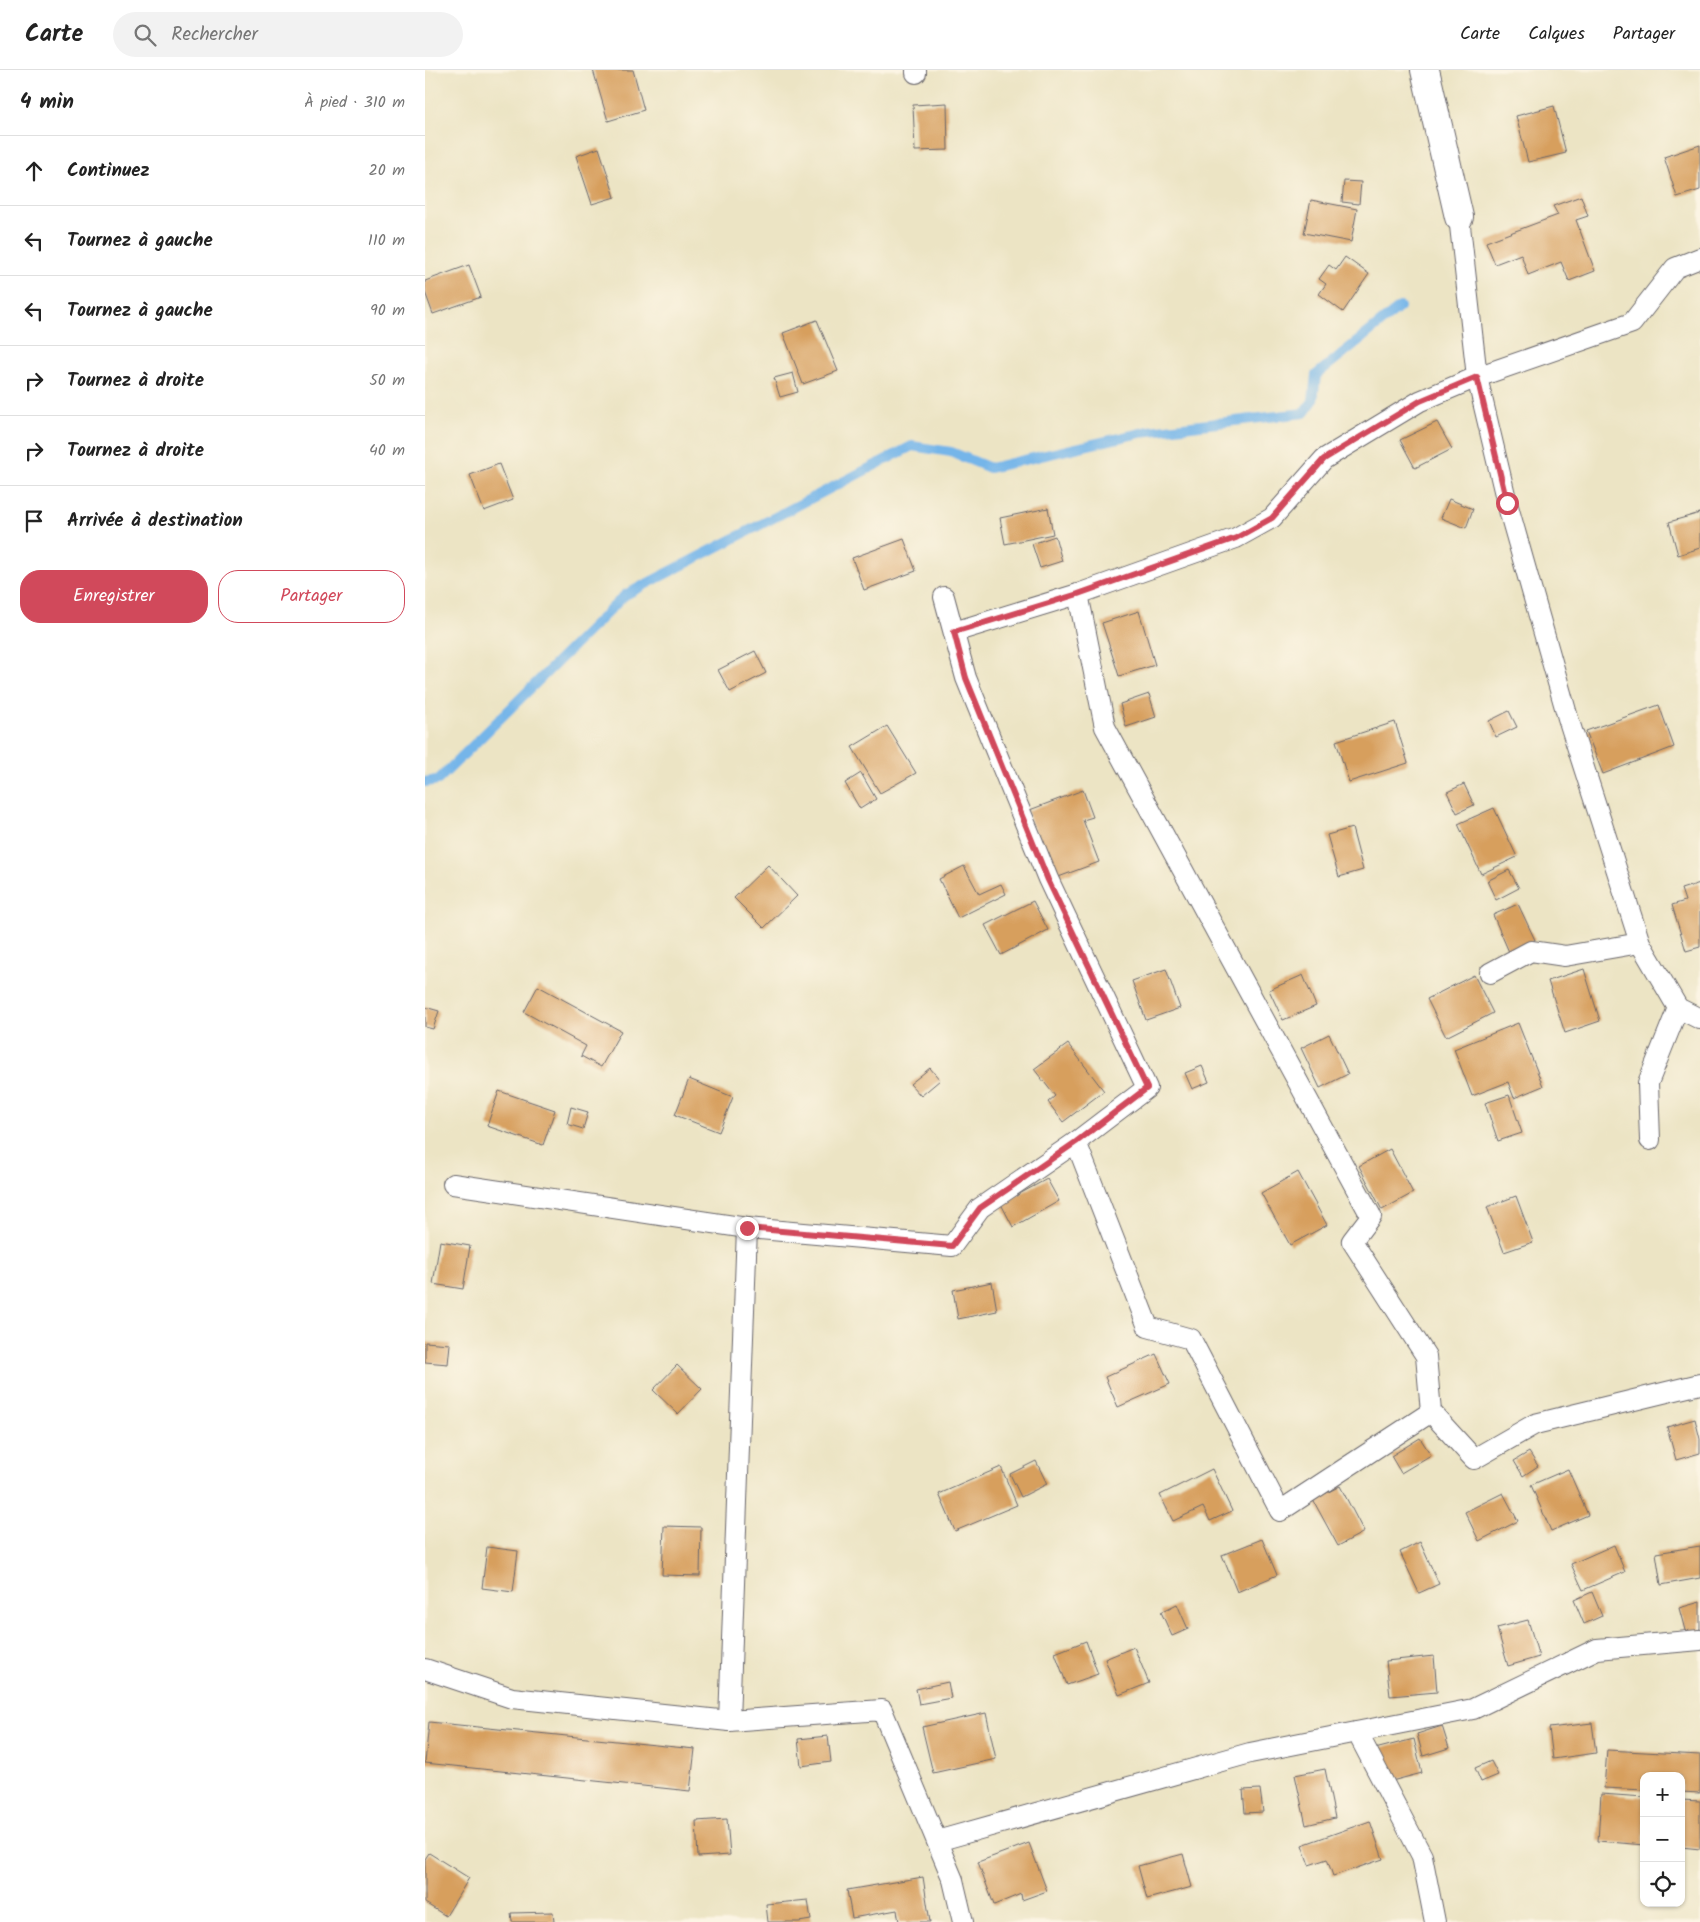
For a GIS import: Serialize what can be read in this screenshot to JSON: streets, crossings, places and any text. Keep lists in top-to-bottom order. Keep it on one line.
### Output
{"page":{"header":"Carte","search":"Rechercher","nav":["Carte","Calques","Partager"],"heading":["4 min","À pied · 310 m"],"list":[["Continuez","20 m"],["Tournez à gauche","110 m"],["Tournez à gauche","90 m"],["Tournez à droite","50 m"],["Tournez à droite","40 m"],"Arrivée à destination"],"buttons":["Enregistrer","Partager"],"map_buttons":["+","−"]}}
